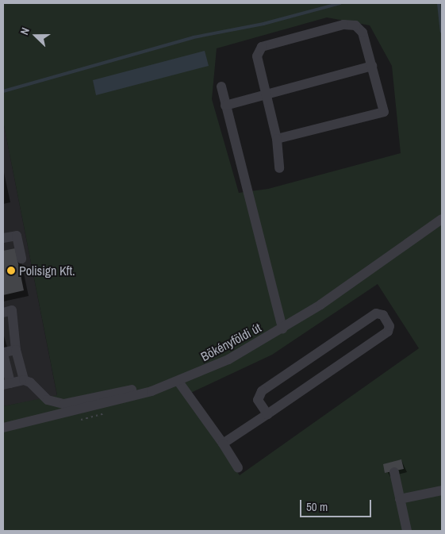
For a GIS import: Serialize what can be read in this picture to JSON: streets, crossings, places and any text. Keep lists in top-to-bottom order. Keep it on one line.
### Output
{"streets":{"street":["Bökényföldi út"]},"places":["Polisign Kft."],"scale_bar":"50 m","north":"left"}
